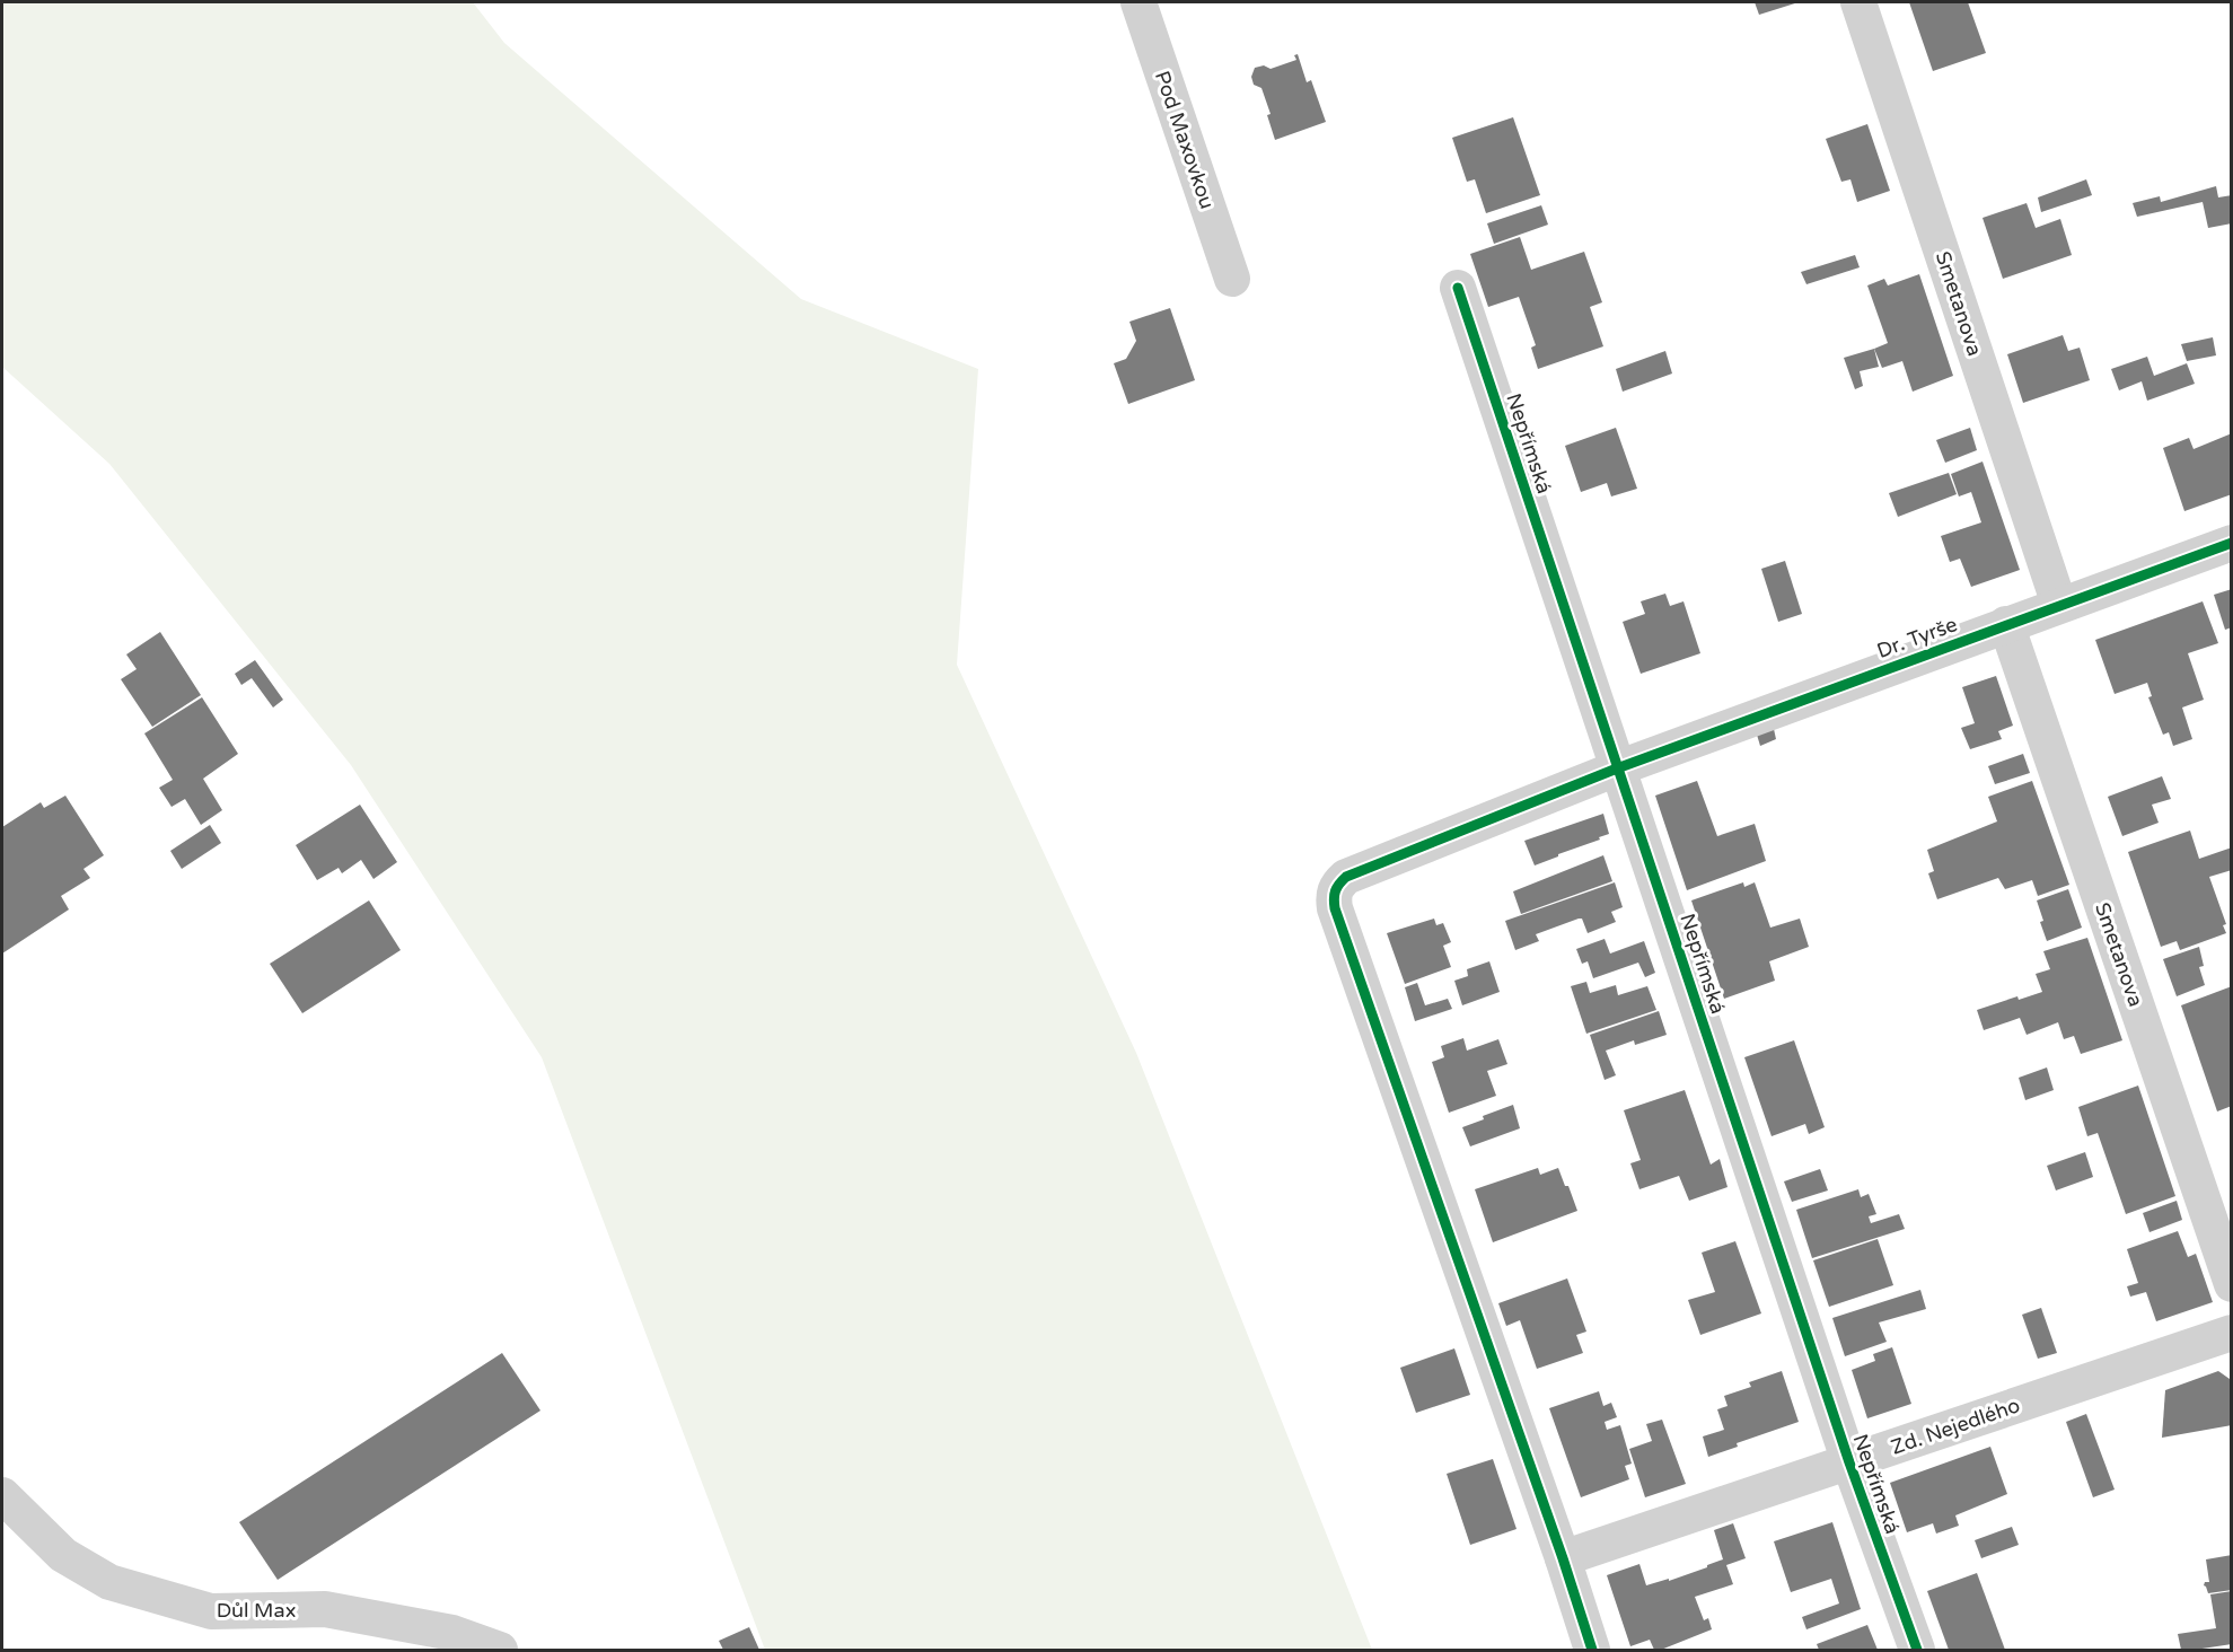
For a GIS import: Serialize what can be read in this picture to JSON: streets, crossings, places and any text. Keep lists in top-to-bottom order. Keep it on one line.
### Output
{"streets":{"street":["Pod Maxovkou","Smetanova","Nepřímská","Dr. Tyrše","Zd. Nejedlého","Důl Max"]},"crossings":[["Smetanova","Dr. Tyrše"],["Nepřímská","Dr. Tyrše"],["Nepřímská","Zd. Nejedlého"],["Dr. Tyrše","Zd. Nejedlého"]]}
